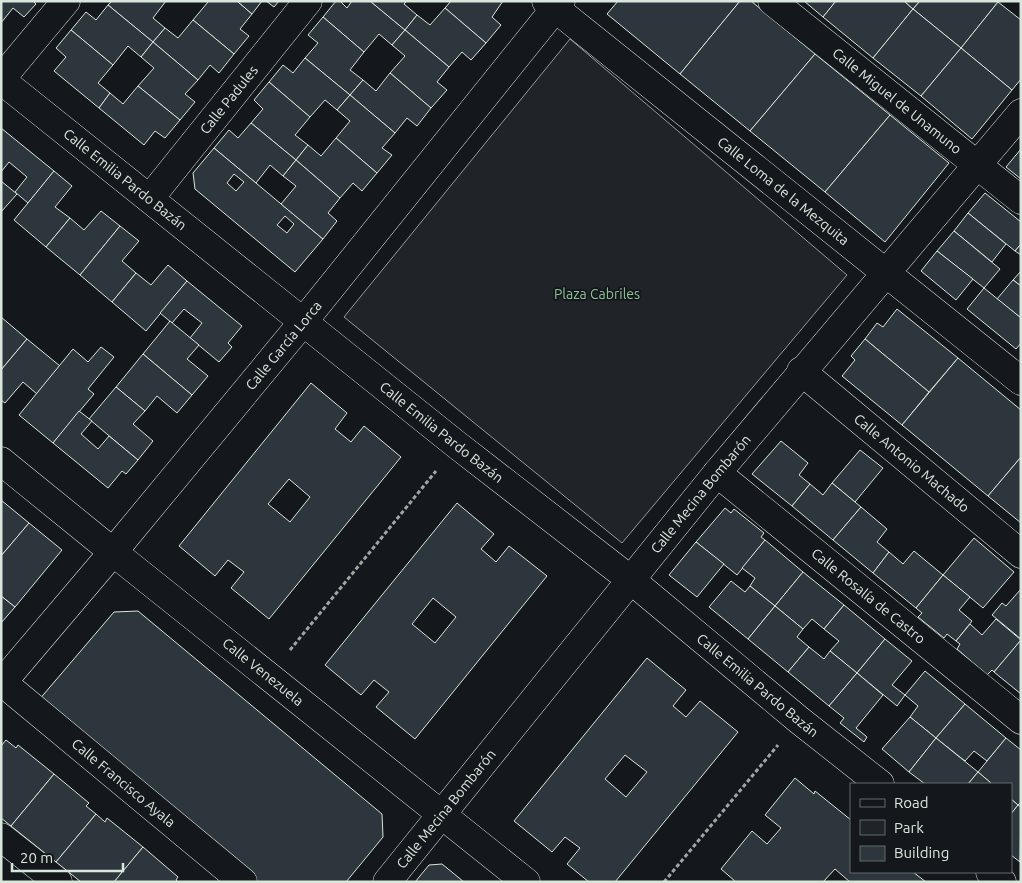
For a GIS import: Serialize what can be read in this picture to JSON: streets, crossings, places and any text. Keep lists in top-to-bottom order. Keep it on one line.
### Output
{"streets":{"street":["Calle Padules","Calle Miguel de Unamuno","Calle Emilia Pardo Bazán","Calle Loma de la Mezquita","Calle García Lorca","Calle Antonio Machado","Calle Mecina Bombarón","Calle Rosalía de Castro","Calle Venezuela","Calle Francisco Ayala"]},"crossings":[["Calle Padules","Calle Emilia Pardo Bazán"],["Calle Miguel de Unamuno","Calle Mecina Bombarón"],["Calle Emilia Pardo Bazán","Calle García Lorca"],["Calle Emilia Pardo Bazán","Calle Mecina Bombarón"],["Calle Loma de la Mezquita","Calle García Lorca"],["Calle Loma de la Mezquita","Calle Mecina Bombarón"],["Calle García Lorca","Calle Venezuela"],["Calle García Lorca","Calle Francisco Ayala"],["Calle Antonio Machado","Calle Mecina Bombarón"],["Calle Mecina Bombarón","Calle Rosalía de Castro"],["Calle Mecina Bombarón","Calle Venezuela"]],"parks":["Plaza Cabriles"],"legend":["Road","Park","Building"],"scale_bar":"20 m"}
